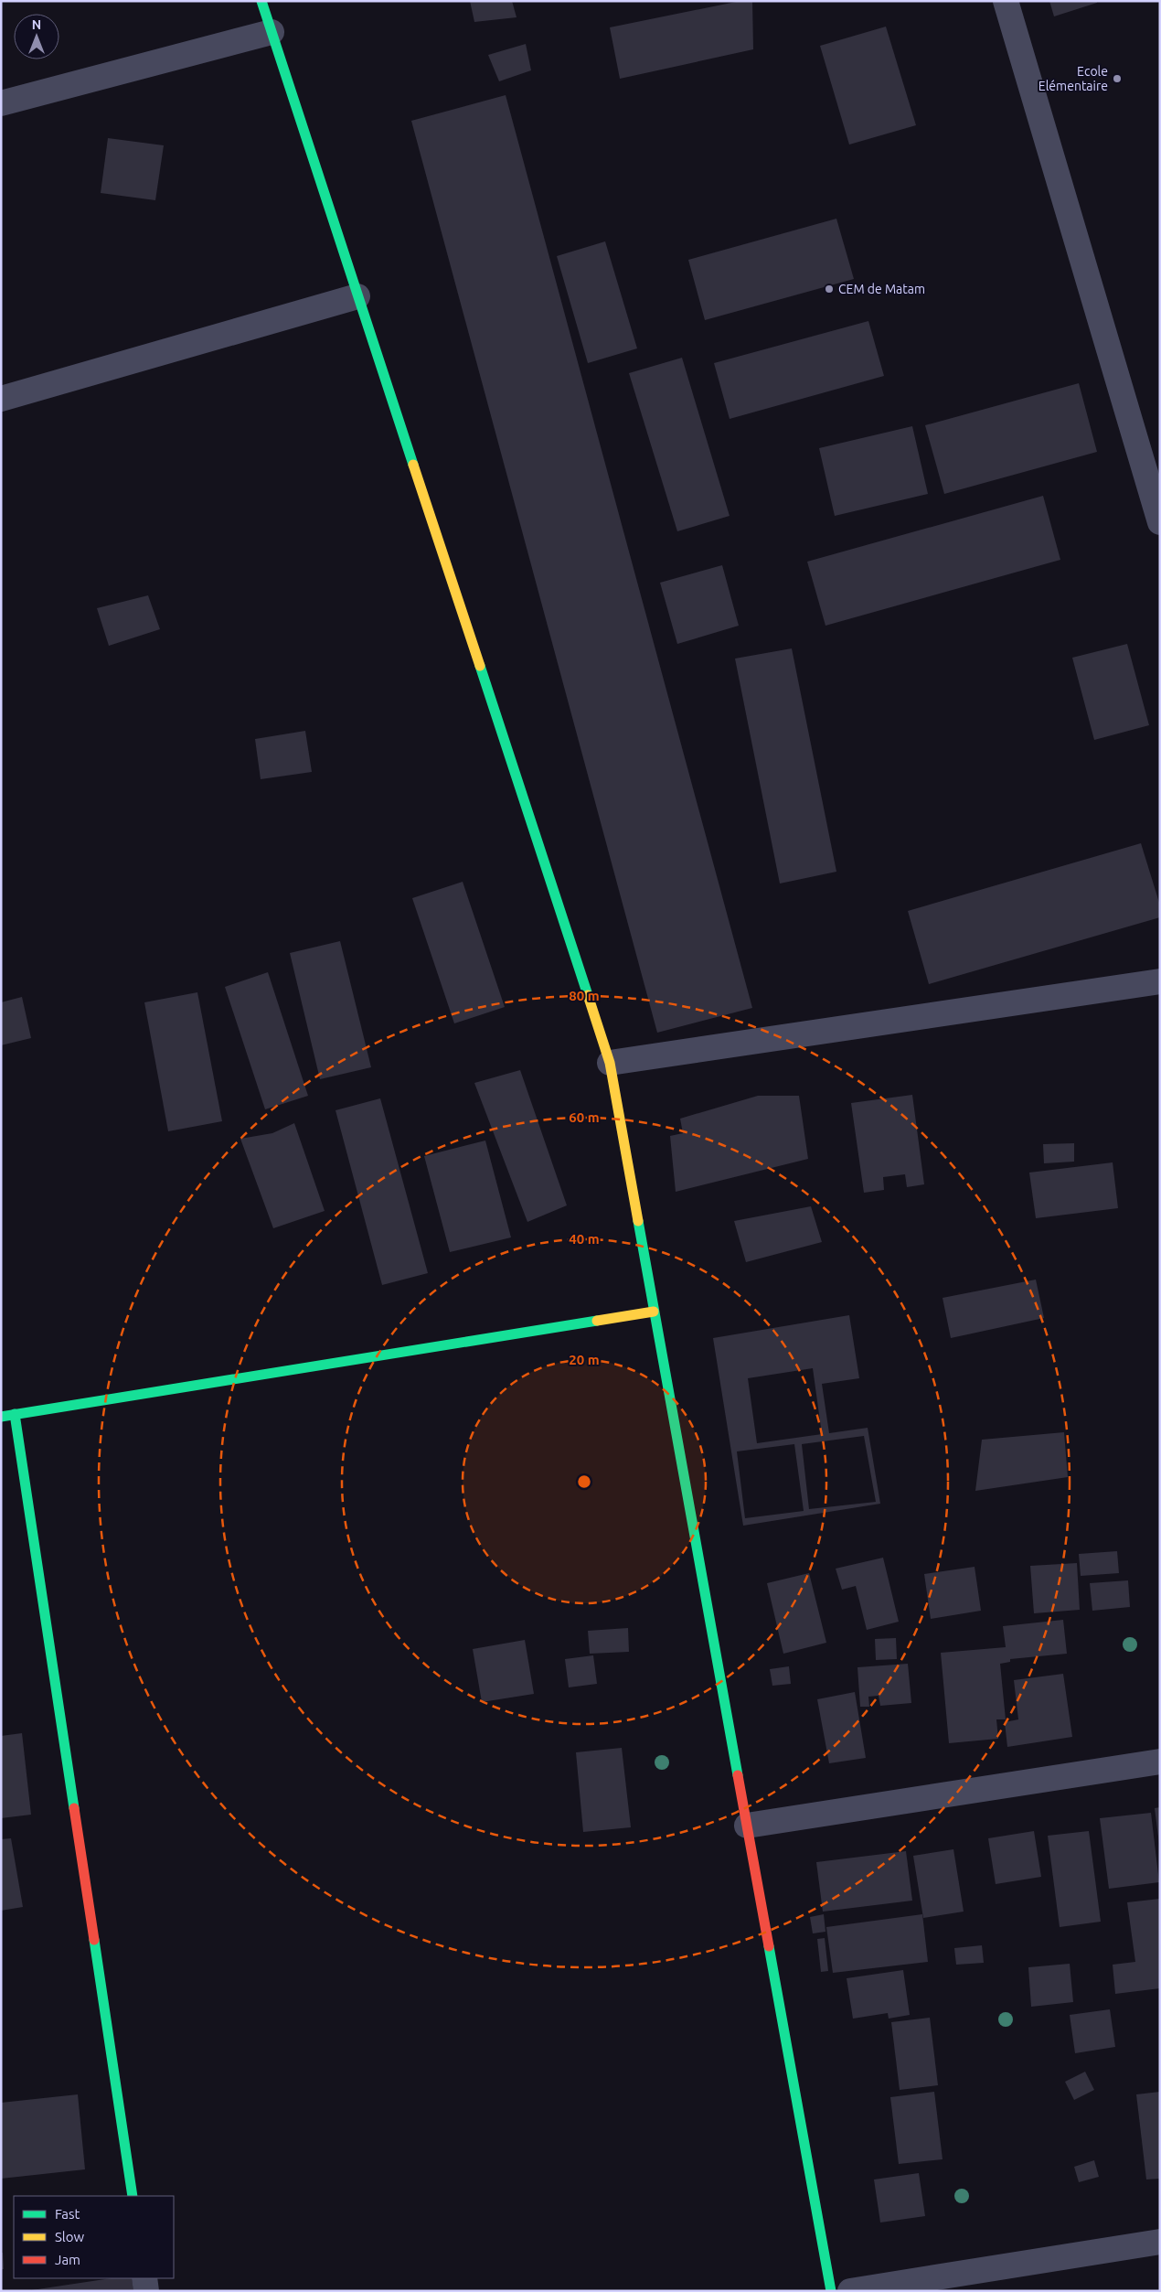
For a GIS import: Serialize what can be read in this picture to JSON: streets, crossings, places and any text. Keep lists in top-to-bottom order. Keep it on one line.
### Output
{"places":["Ecole Elémentaire","CEM de Matam"],"legend":["Fast","Slow","Jam"],"north":"top","rings":["80 m","60 m","40 m","20 m"]}
